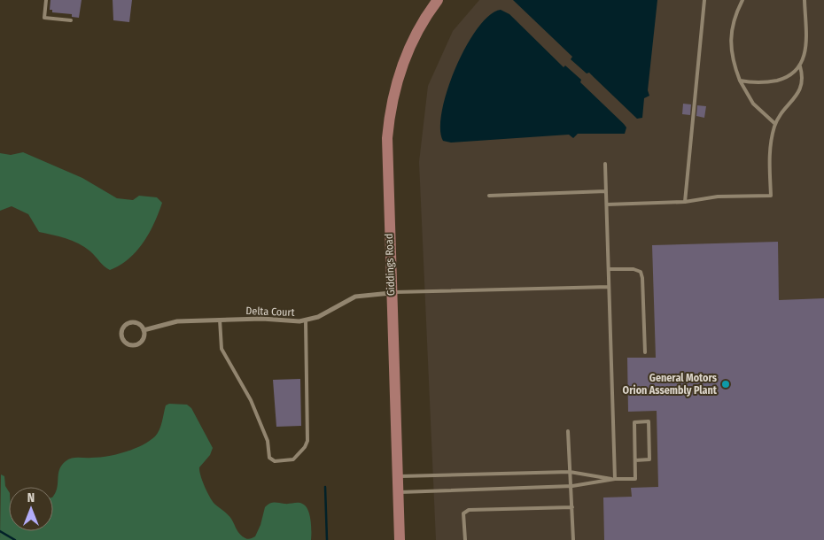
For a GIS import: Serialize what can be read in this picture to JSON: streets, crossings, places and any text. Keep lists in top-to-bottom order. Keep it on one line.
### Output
{"streets":{"main road":["Giddings Road"],"street":["Delta Court"]},"crossings":[["Giddings Road","Delta Court"]],"places":["General Motors Orion Assembly Plant"],"north":"top"}
